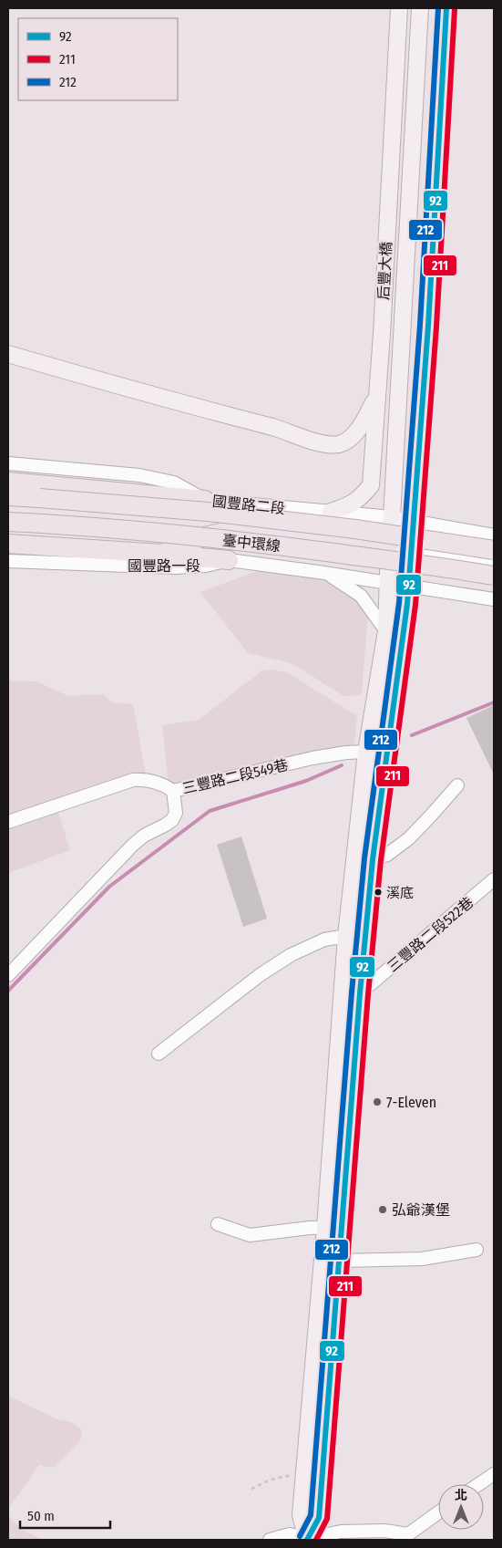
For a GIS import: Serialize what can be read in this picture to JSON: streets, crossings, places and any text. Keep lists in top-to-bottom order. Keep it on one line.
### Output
{"streets":{"highway":["臺中環線"],"main road":["后豐大橋"],"street":["國豐路二段","國豐路一段","三豐路二段549巷","三豐路二段522巷"]},"crossings":[["后豐大橋","國豐路二段"],["后豐大橋","三豐路二段549巷"]],"places":["溪底","7-Eleven","弘爺漢堡"],"lines":["transit line 92","transit line 212","transit line 211"],"legend":["92","211","212"],"scale_bar":"50 m","north":"top"}
